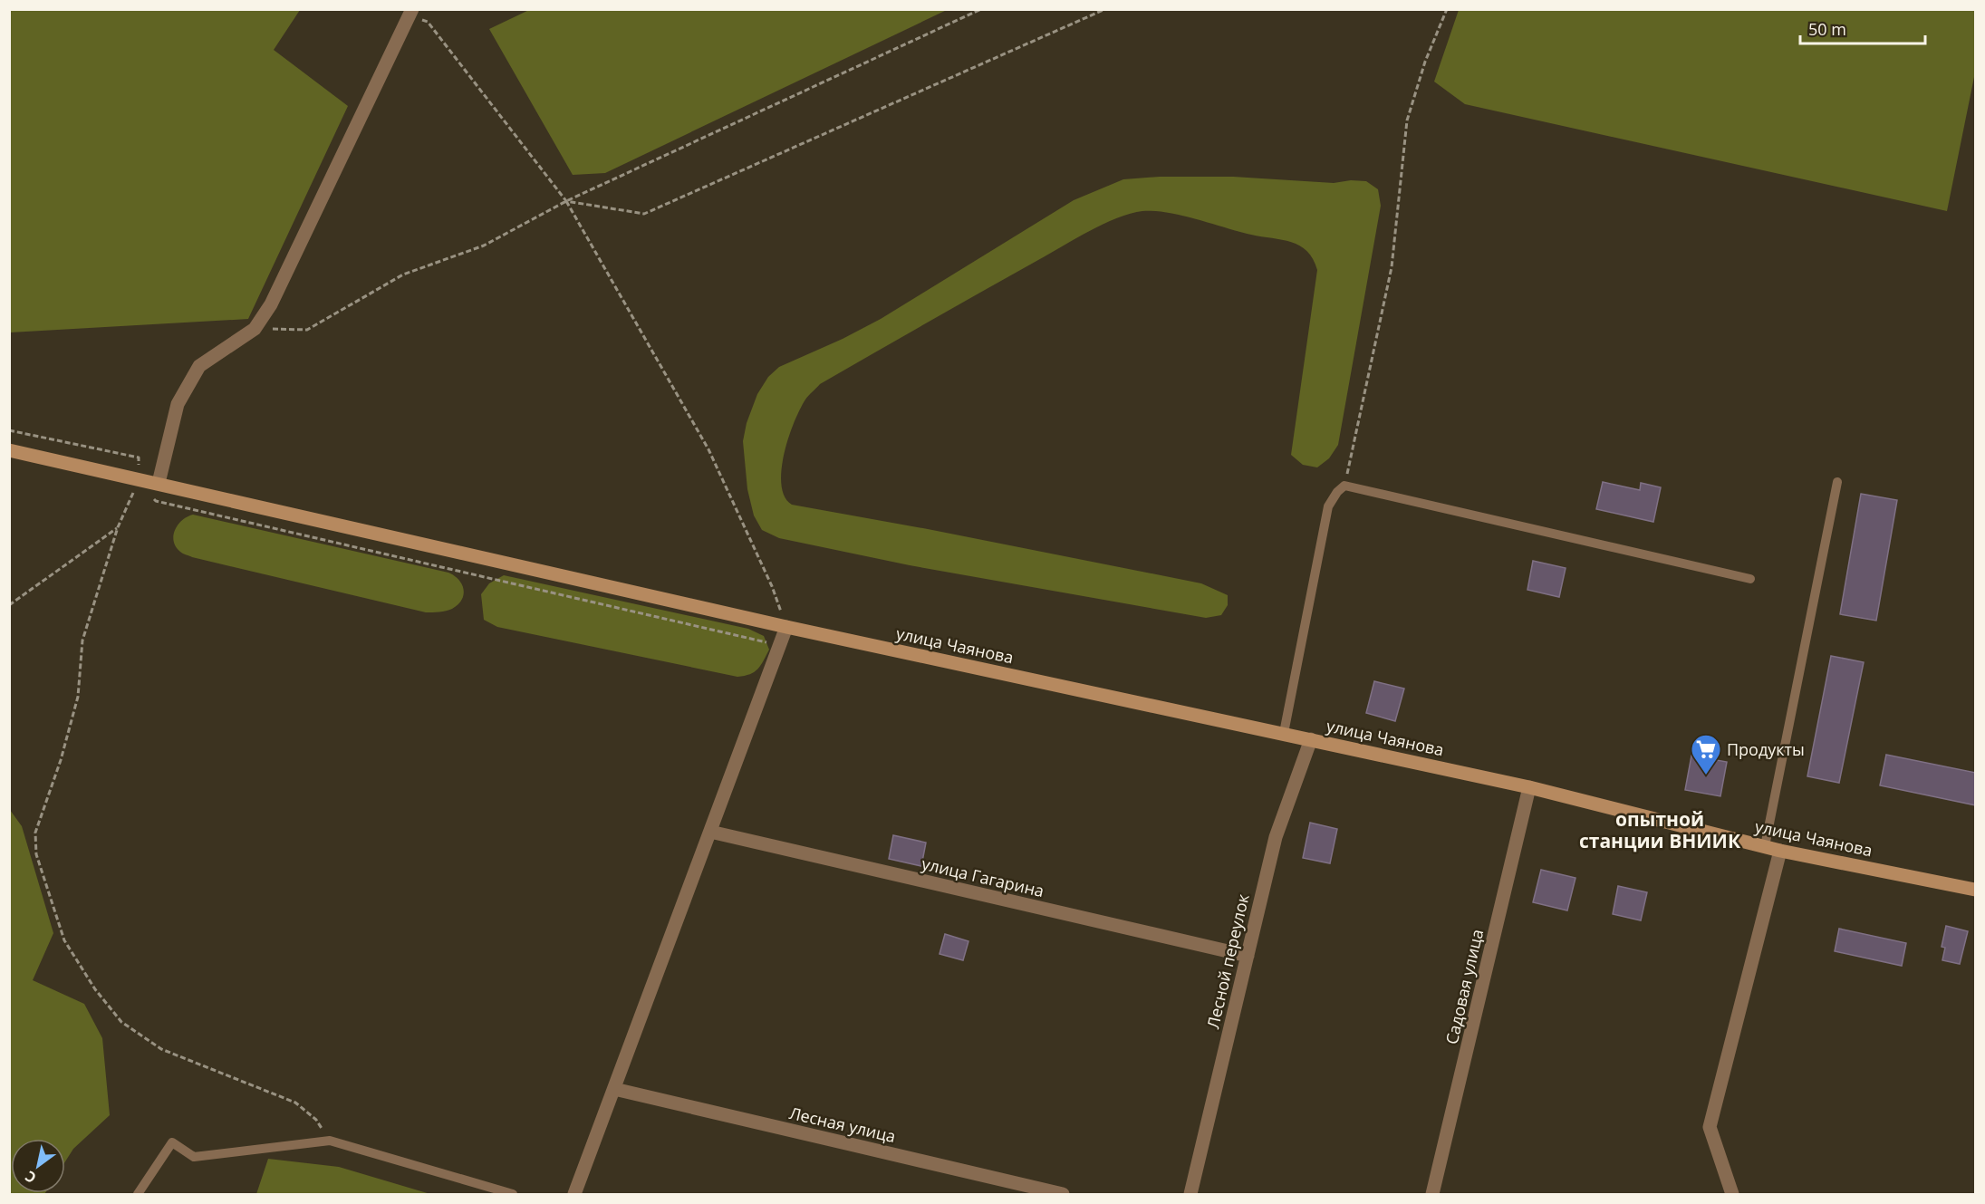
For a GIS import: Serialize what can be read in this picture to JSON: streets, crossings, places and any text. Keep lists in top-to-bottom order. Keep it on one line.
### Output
{"streets":{"street":["улица Чаянова","улица Гагарина","Лесной переулок","Садовая улица","Лесная улица"]},"crossings":[["улица Чаянова","Лесной переулок"],["улица Чаянова","Садовая улица"],["улица Гагарина","Лесной переулок"]],"districts":["опытной станции ВНИИК"],"places":{"supermarket":["Продукты"]},"scale_bar":"50 m","north":"bottom left"}
